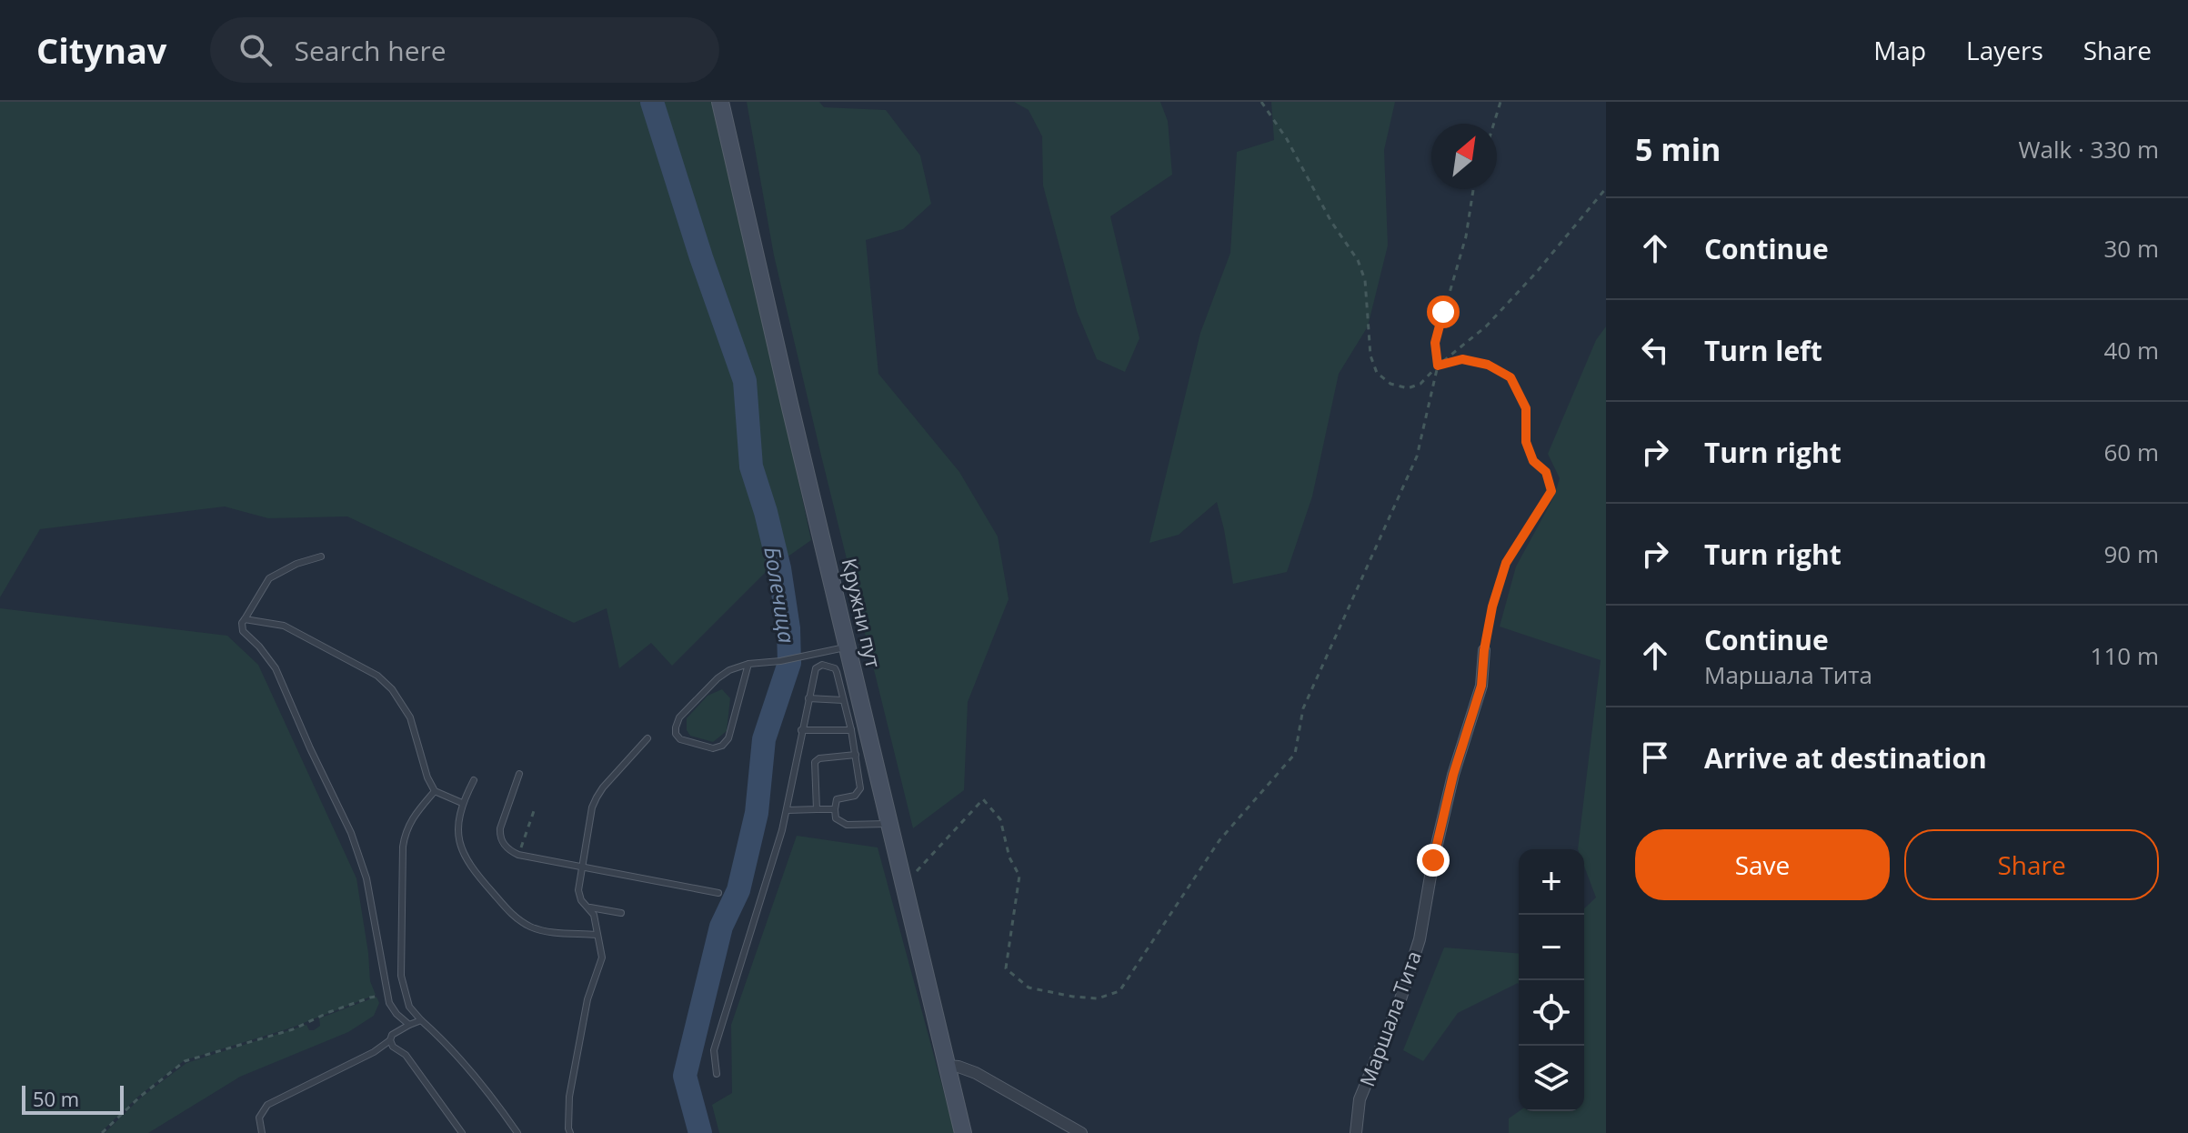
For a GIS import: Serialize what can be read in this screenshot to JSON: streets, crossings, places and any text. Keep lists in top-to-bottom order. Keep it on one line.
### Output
{"streets":{"main road":["Кружни пут"],"street":["Маршала Тита"]},"water":["Болечица"],"scale_bar":"50 m","north":"top right","page":{"header":"Citynav","search":"Search here","nav":["Map","Layers","Share"],"heading":["5 min","Walk · 330 m"],"list":[["Continue","30 m"],["Turn left","40 m"],["Turn right","60 m"],["Turn right","90 m"],["Continue","Маршала Тита","110 m"],"Arrive at destination"],"buttons":["Save","Share"],"map_buttons":["+","−"],"scale":"50 m"}}
